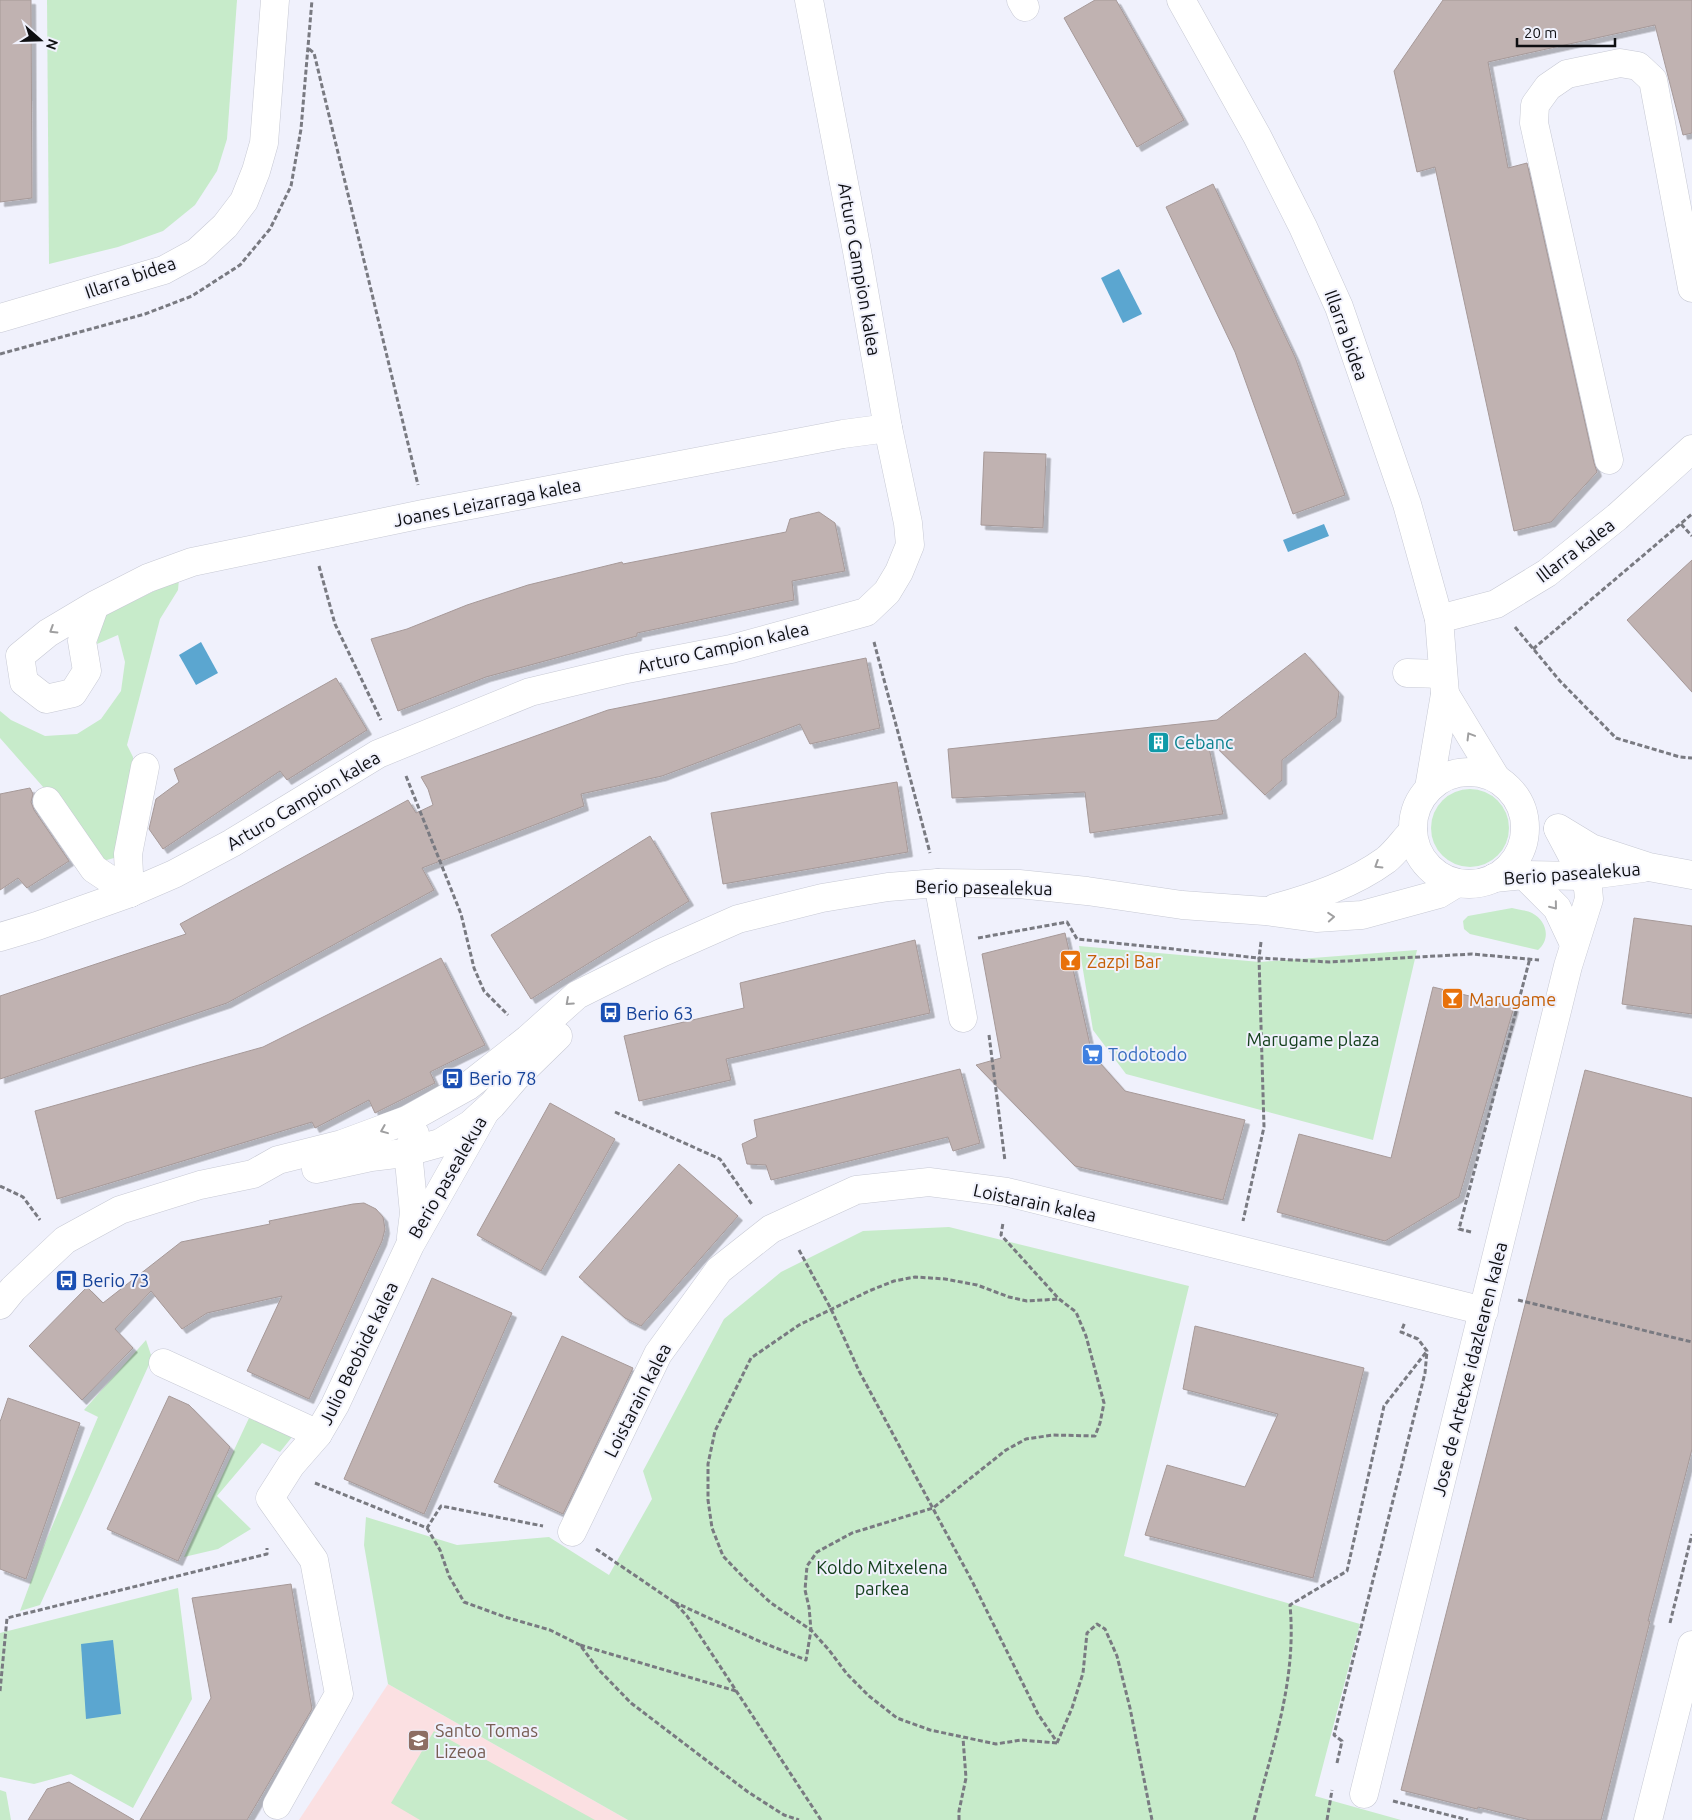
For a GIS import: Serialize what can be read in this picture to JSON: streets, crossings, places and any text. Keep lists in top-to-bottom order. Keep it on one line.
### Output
{"streets":{"street":["Arturo Campion kalea","Illarra bidea","Joanes Leizarraga kalea","Illarra kalea","Berio pasealekua","Loistarain kalea","Julio Beobide kalea","Jose de Artetxe idazlearen kalea"]},"crossings":[["Arturo Campion kalea","Joanes Leizarraga kalea"],["Illarra bidea","Illarra kalea"],["Illarra bidea","Berio pasealekua"],["Berio pasealekua","Julio Beobide kalea"],["Berio pasealekua","Jose de Artetxe idazlearen kalea"],["Loistarain kalea","Jose de Artetxe idazlearen kalea"]],"parks":["Marugame plaza","Koldo Mitxelena parkea"],"places":{"building":["Cebanc"],"bar":["Zazpi Bar","Marugame"],"bus stop":["Berio 63","Berio 78","Berio 73"],"supermarket":["Todotodo"],"school or university":["Santo Tomas Lizeoa"]},"scale_bar":"20 m","north":"right"}
